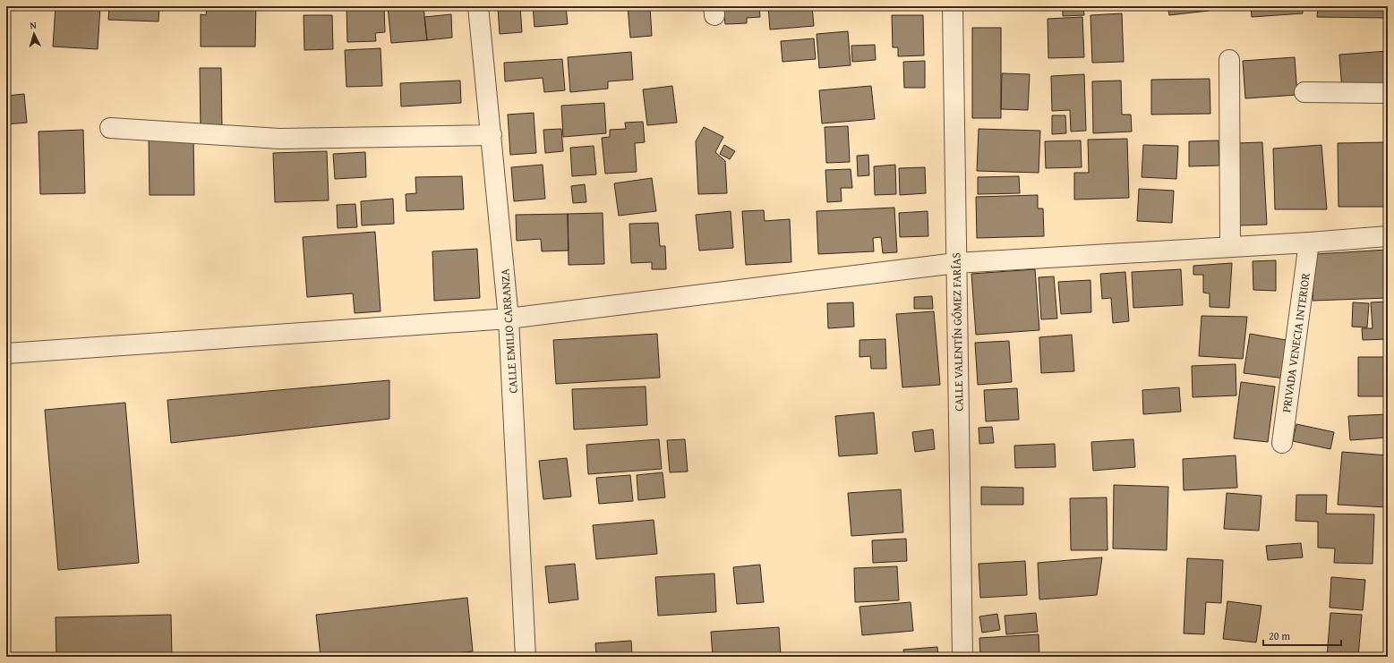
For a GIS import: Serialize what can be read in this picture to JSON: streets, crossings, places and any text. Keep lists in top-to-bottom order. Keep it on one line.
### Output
{"streets":{"street":["CALLE EMILIO CARRANZA","CALLE VALENTÍN GÓMEZ FARÍAS","PRIVADA VENECIA INTERIOR"]},"scale_bar":"20 m","north":"top"}
